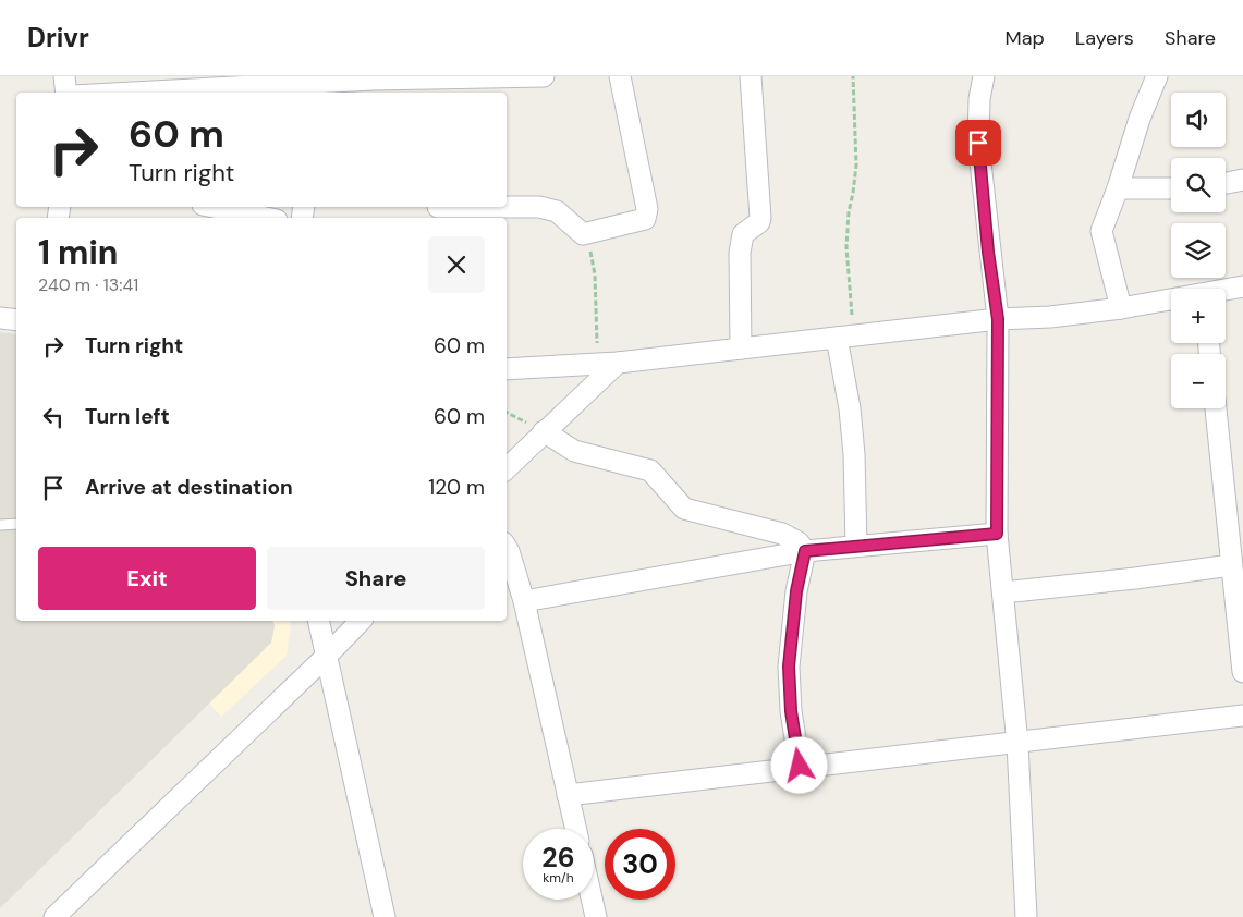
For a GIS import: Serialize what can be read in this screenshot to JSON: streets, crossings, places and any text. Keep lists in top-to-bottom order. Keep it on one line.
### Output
{"page":{"header":"Drivr","nav":["Map","Layers","Share"],"map_buttons":["+","−"],"turn":["60 m","Turn right"],"heading":["1 min","240 m · 13:41"],"list":[{"name":"Turn right","value":"60 m"},{"name":"Turn left","value":"60 m"},{"name":"Arrive at destination","value":"120 m"}],"buttons":["Exit","Share"],"speed":"26 km/h","limit":"30"}}
